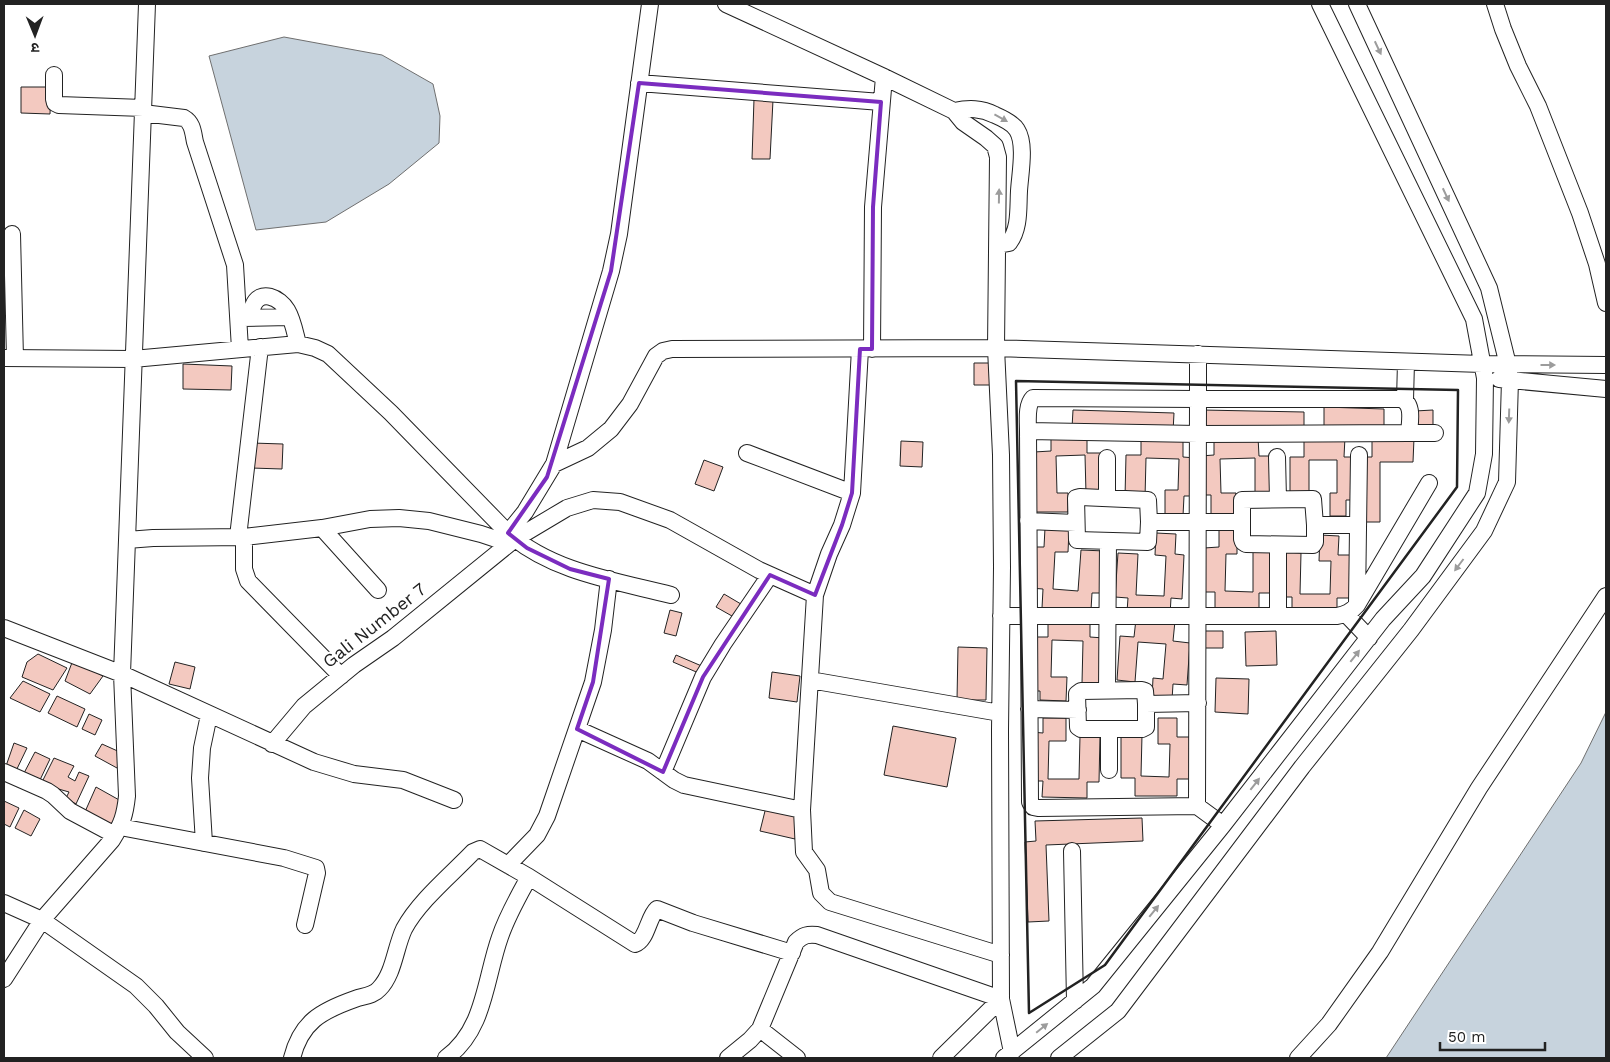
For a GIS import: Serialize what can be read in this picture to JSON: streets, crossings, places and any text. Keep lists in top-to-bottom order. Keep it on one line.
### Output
{"streets":{"street":["Gali Number 7"]},"scale_bar":"50 m","north":"bottom"}
